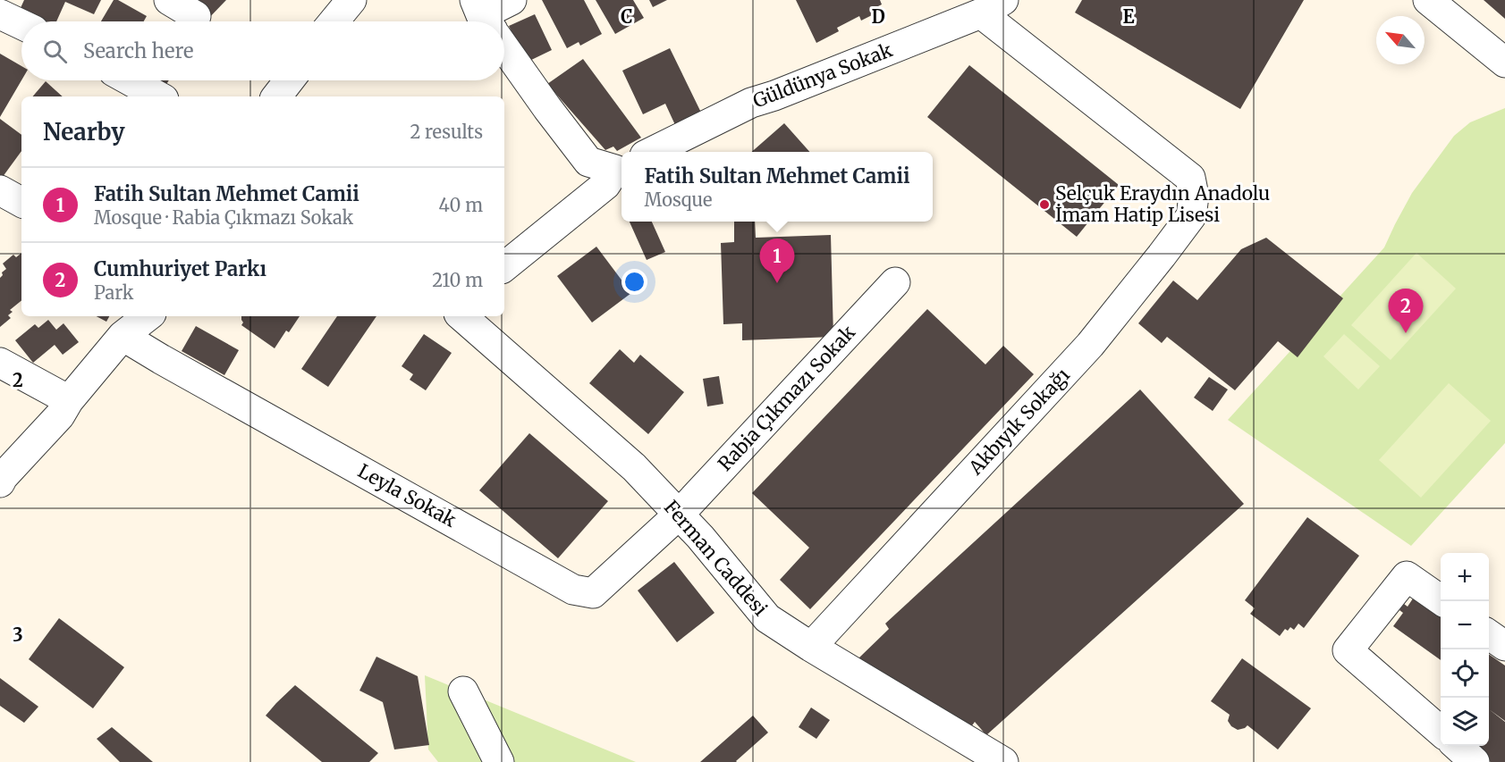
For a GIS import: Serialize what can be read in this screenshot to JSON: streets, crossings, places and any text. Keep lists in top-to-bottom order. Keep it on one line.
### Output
{"streets":{"street":["Güldünya Sokak","Rabia Çıkmazı Sokak","Akbıyık Sokağı","Leyla Sokak","Ferman Caddesi"]},"crossings":[["Güldünya Sokak","Akbıyık Sokağı"],["Rabia Çıkmazı Sokak","Leyla Sokak"],["Rabia Çıkmazı Sokak","Ferman Caddesi"],["Akbıyık Sokağı","Ferman Caddesi"],["Leyla Sokak","Ferman Caddesi"]],"places":["Selçuk Eraydın Anadolu İmam Hatip Lisesi"],"north":"top left","page":{"search":"Search here","heading":["Nearby","2 results"],"popup":["Fatih Sultan Mehmet Camii","Mosque"],"list":[{"mark":"1","name":"Fatih Sultan Mehmet Camii","note":"Mosque · Rabia Çıkmazı Sokak","value":"40 m"},{"mark":"2","name":"Cumhuriyet Parkı","note":"Park","value":"210 m"}],"pins":["1","2"],"map_buttons":["+","−"]},"grid":{"columns":["C","D","E"],"rows":["2","3"]}}
